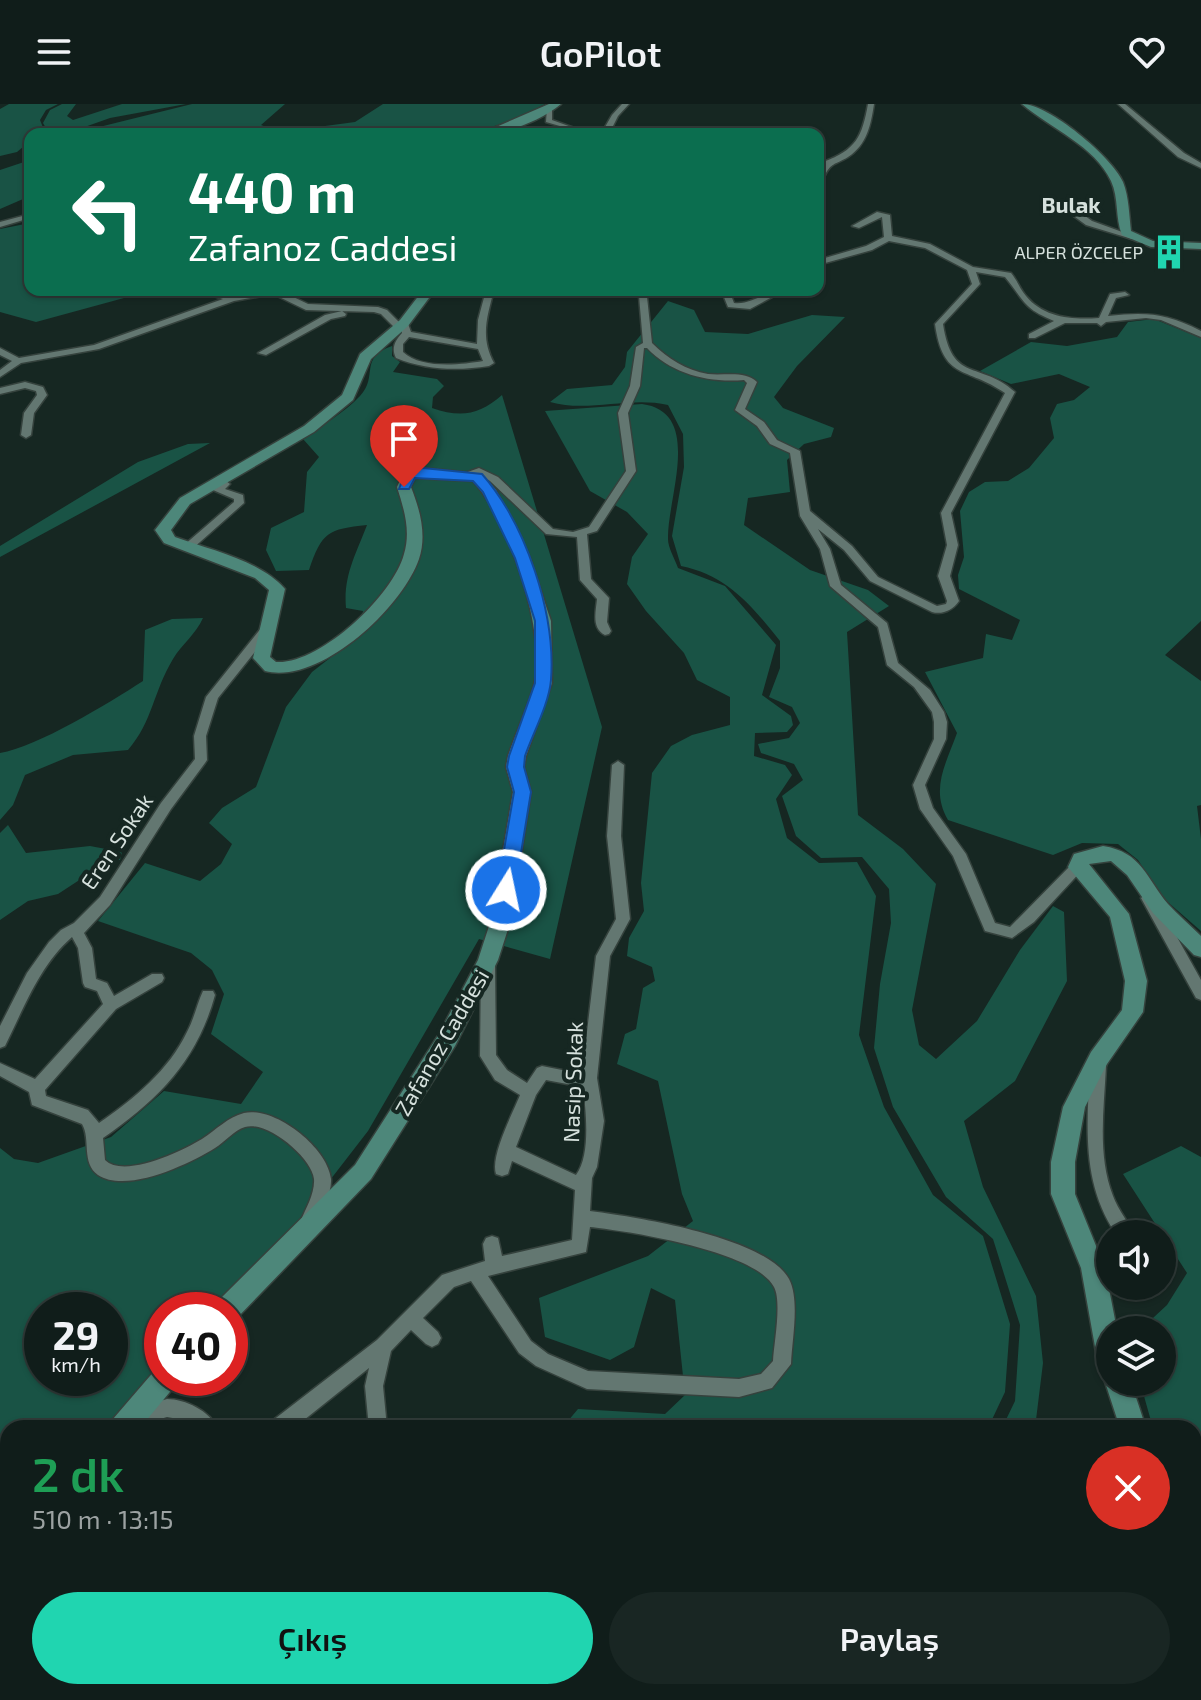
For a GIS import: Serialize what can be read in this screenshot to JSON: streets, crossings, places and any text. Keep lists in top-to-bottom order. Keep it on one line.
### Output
{"streets":{"street":["Eren Sokak","Zafanoz Caddesi","Nasip Sokak"]},"districts":["Bulak"],"places":{"building":["ALPER ÖZCELEP"]},"page":{"header":"GoPilot","turn":["440 m","Zafanoz Caddesi"],"speed":"29 km/h","limit":"40","heading":["2 dk","510 m · 13:15"],"buttons":["Çıkış","Paylaş"]}}
